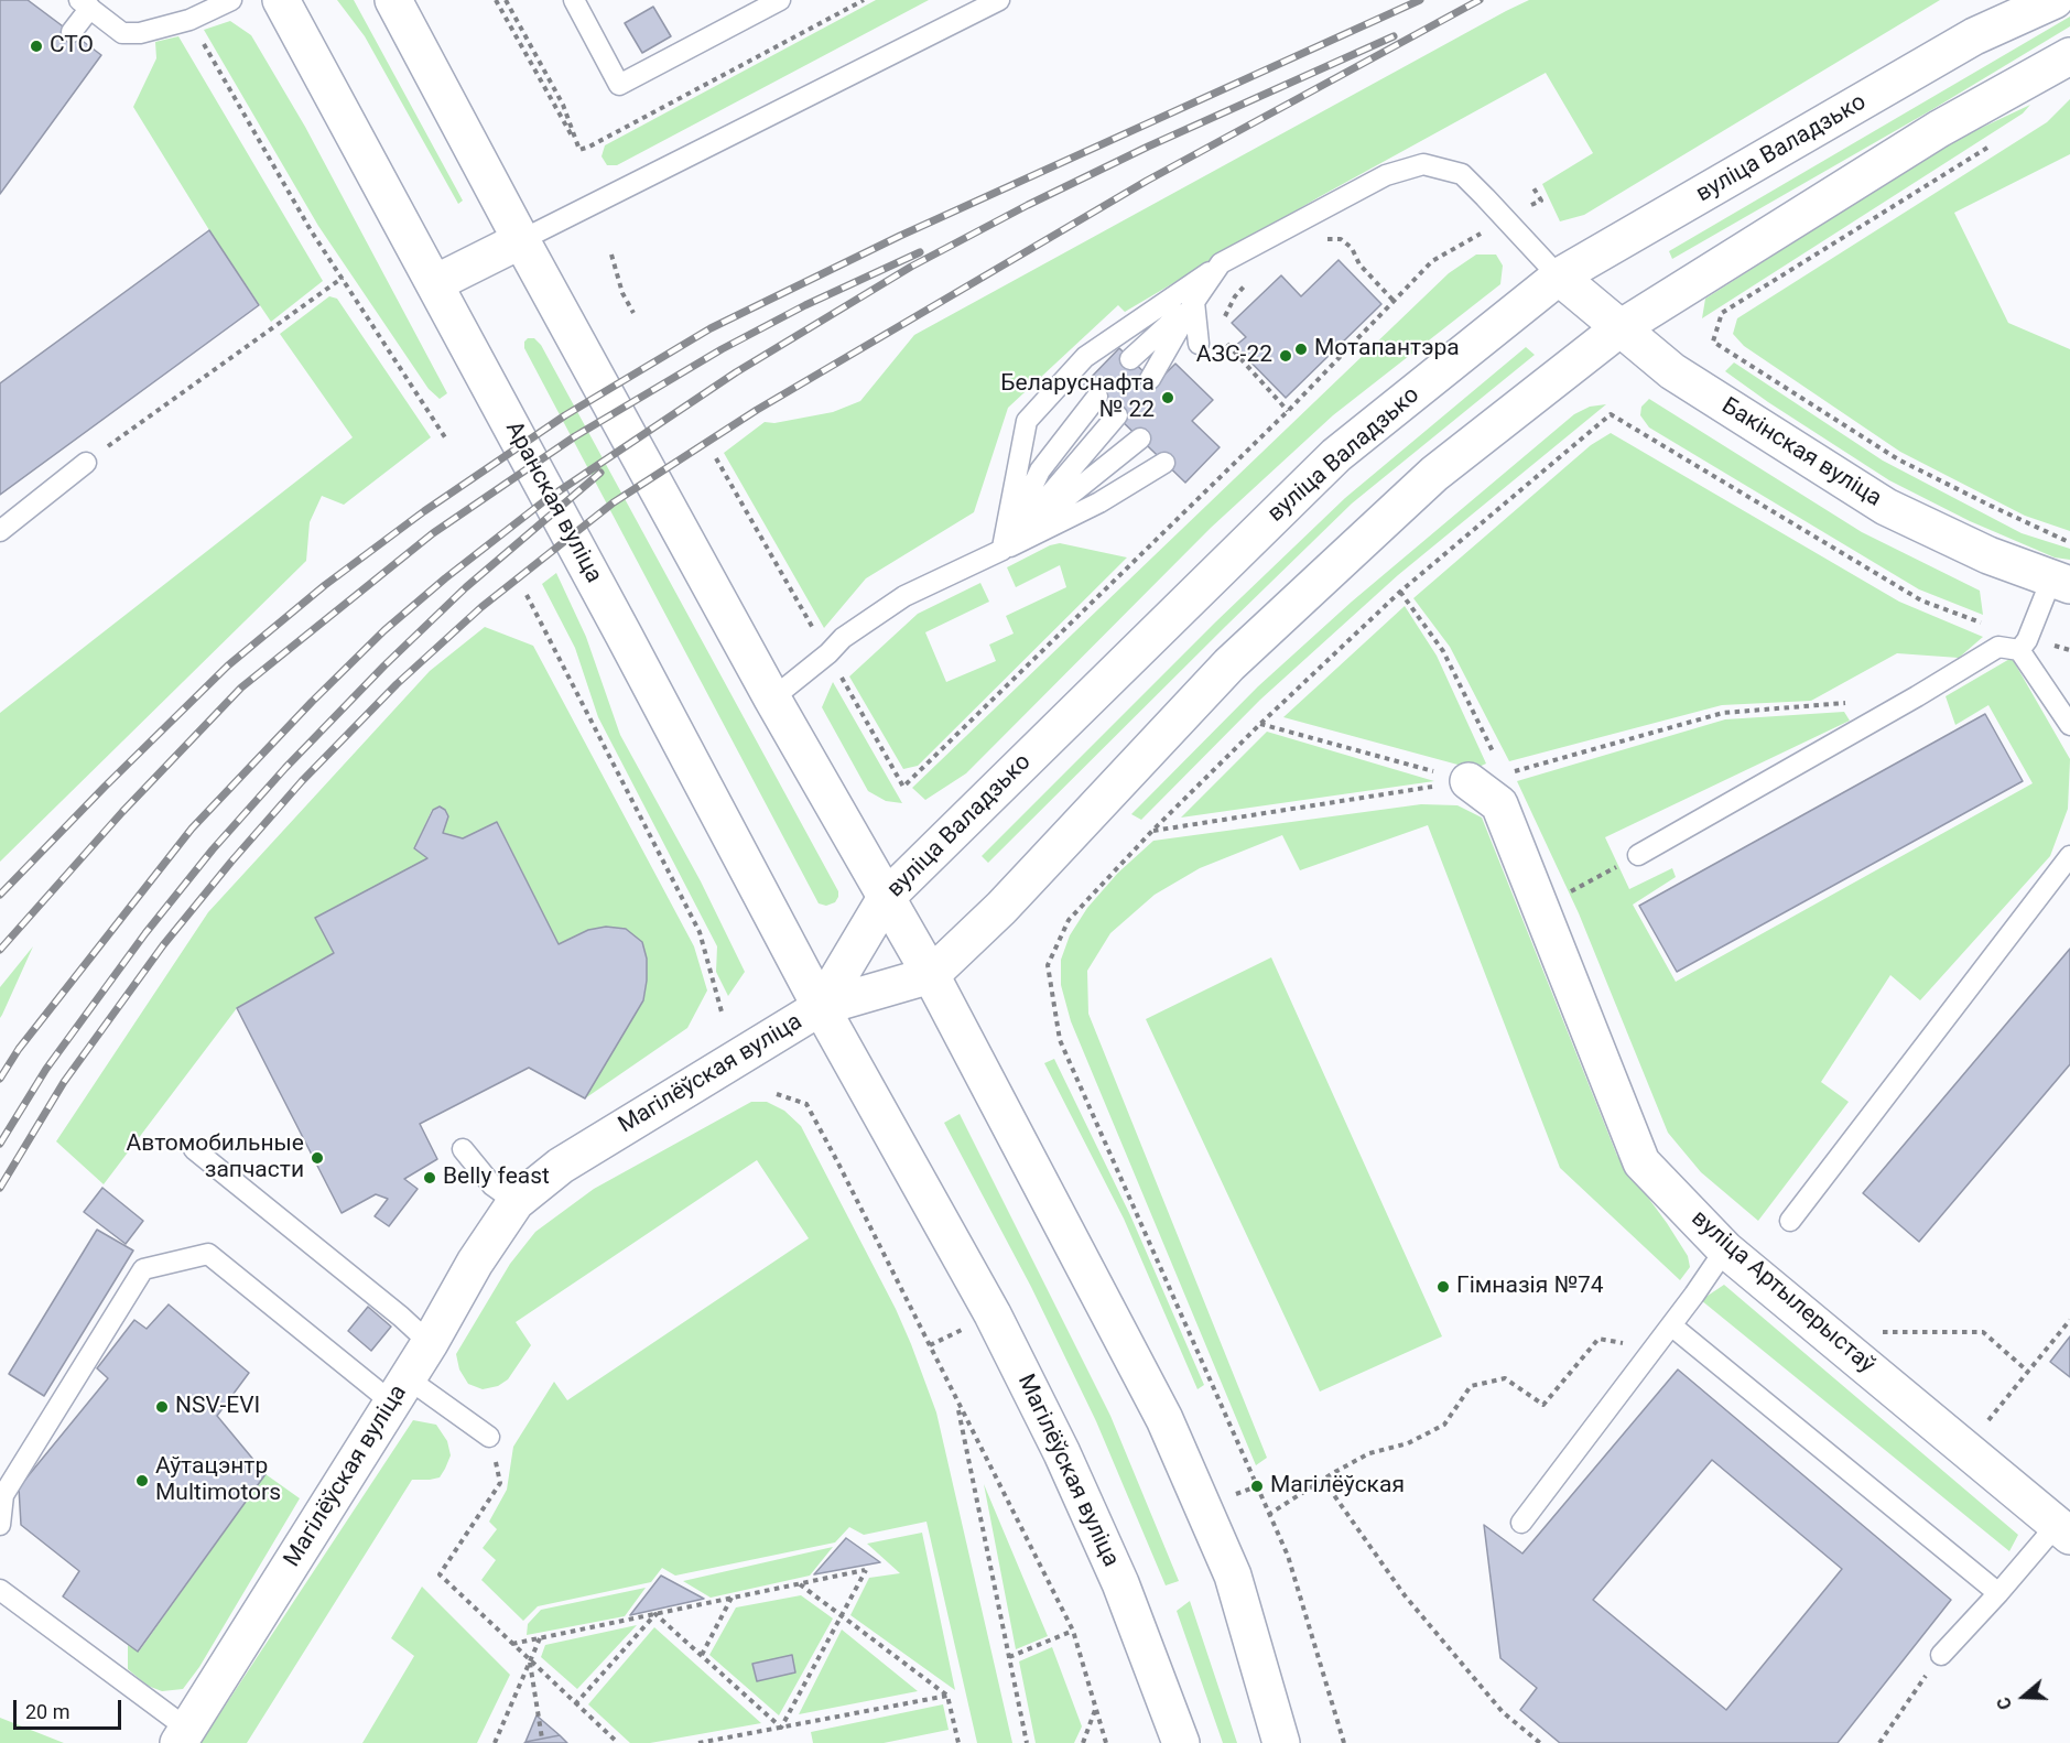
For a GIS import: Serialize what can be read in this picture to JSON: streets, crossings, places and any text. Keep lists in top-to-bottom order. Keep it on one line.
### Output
{"streets":{"main road":["вуліца Валадзько","Бакінская вуліца","Аранская вуліца","Магілёўская вуліца","вуліца Артылерыстаў"]},"crossings":[["вуліца Валадзько","Бакінская вуліца"],["вуліца Валадзько","Аранская вуліца"],["вуліца Валадзько","Магілёўская вуліца"],["Аранская вуліца","Магілёўская вуліца"]],"places":["СТО","Мотапантэра","АЗС-22","Беларуснафта № 22","Автомобильные запчасти","Belly feast","Гімназія №74","NSV-EVI","Аўтацэнтр Multimotors","Магілёўская"],"scale_bar":"20 m","north":"left"}
